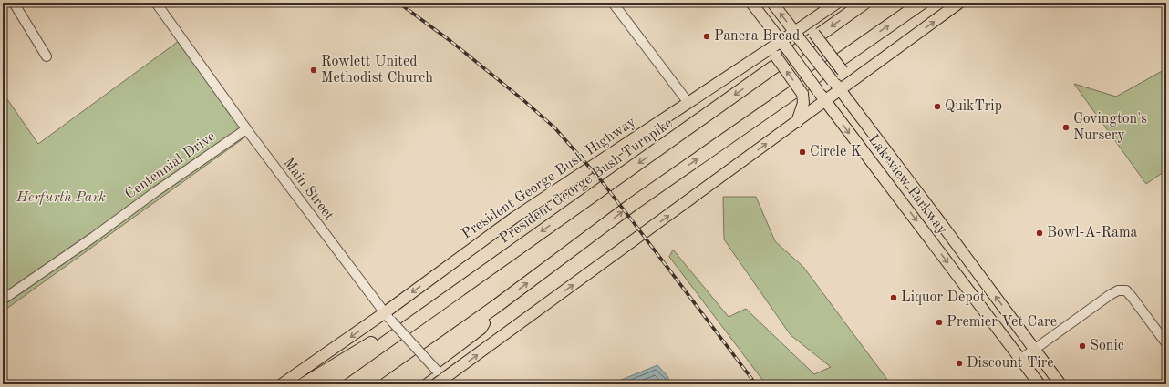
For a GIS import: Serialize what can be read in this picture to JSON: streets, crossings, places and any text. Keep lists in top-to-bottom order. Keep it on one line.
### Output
{"streets":{"highway":["President George Bush Turnpike"],"main road":["President George Bush Highway","Lakeview Parkway"],"street":["Centennial Drive","Main Street"]},"crossings":[["Centennial Drive","Main Street"],["President George Bush Highway","Lakeview Parkway"],["President George Bush Highway","Main Street"]],"parks":["Herfurth Park"],"places":["Panera Bread","Rowlett United Methodist Church","QuikTrip","Covington's Nursery","Circle K","Bowl-A-Rama","Liquor Depot","Premier Vet Care","Sonic","Discount Tire"]}
